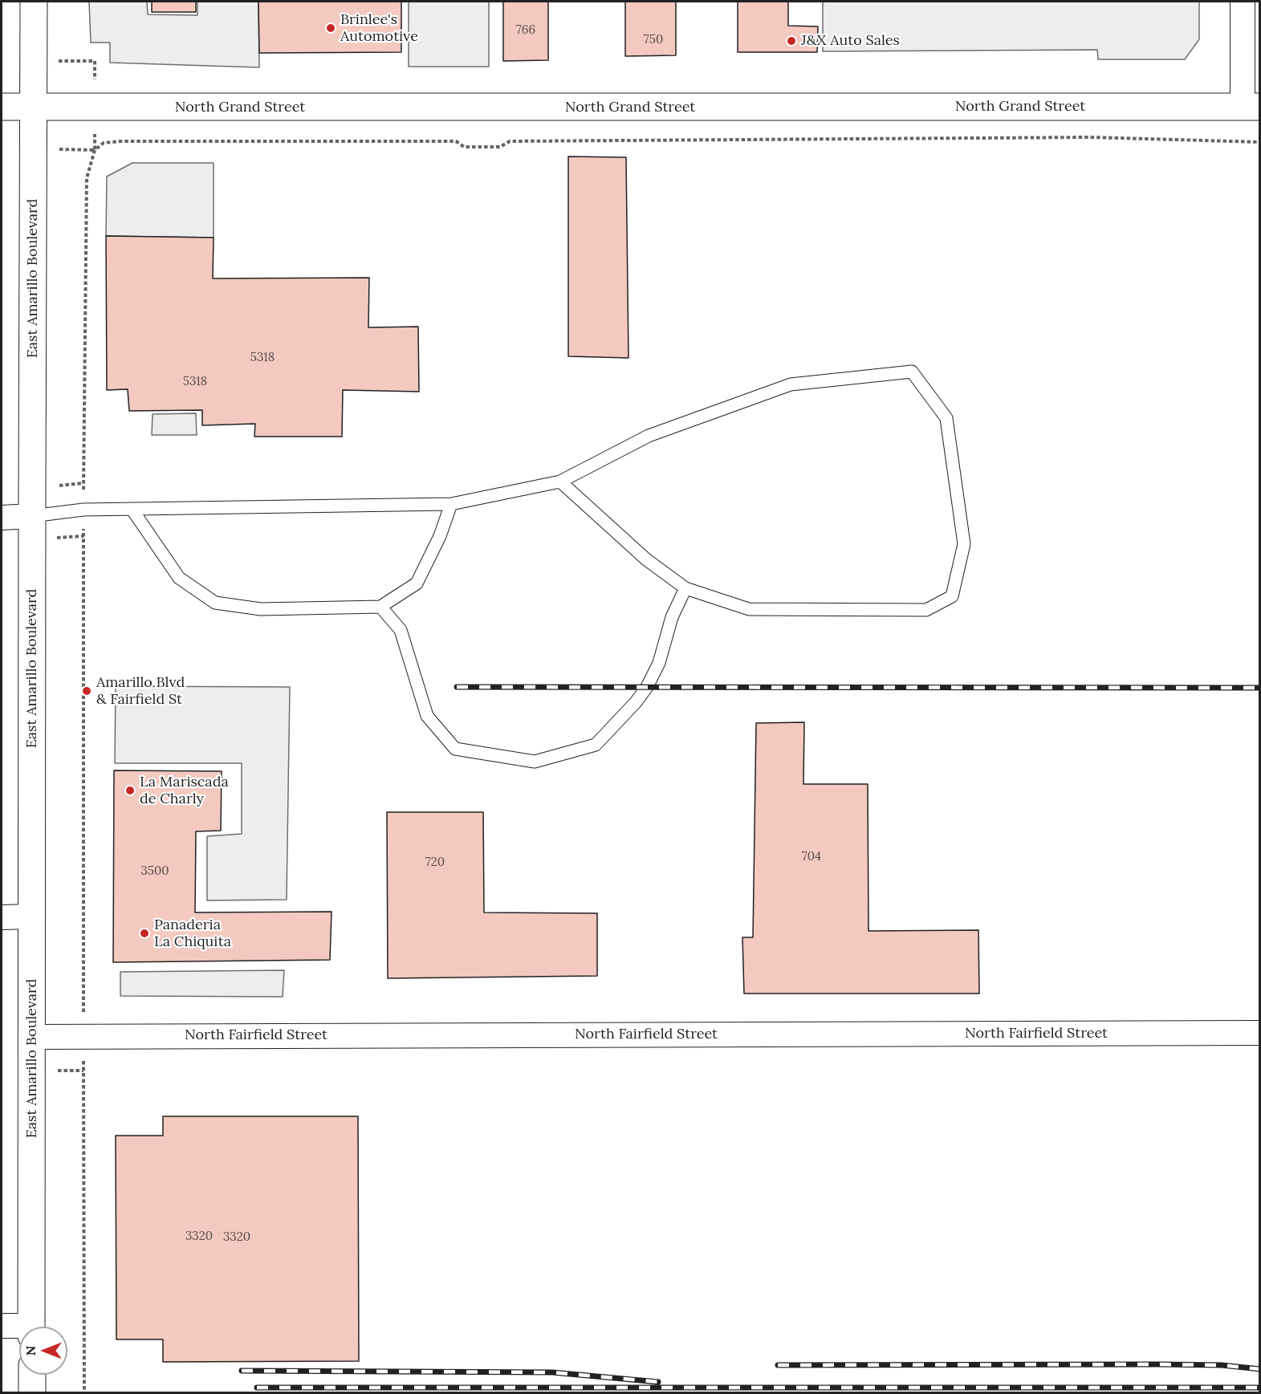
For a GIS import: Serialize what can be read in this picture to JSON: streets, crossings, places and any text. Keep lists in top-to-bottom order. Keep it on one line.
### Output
{"streets":{"main road":["North Grand Street","East Amarillo Boulevard"],"street":["North Fairfield Street"]},"crossings":[["North Grand Street","East Amarillo Boulevard"],["East Amarillo Boulevard","North Fairfield Street"]],"places":["Brinlee's Automotive","J&X Auto Sales","Amarillo Blvd & Fairfield St","La Mariscada de Charly","Panaderia La Chiquita"],"house_numbers":["766","750","5318","5318","704","720","3500","3320","3320"],"north":"left"}
